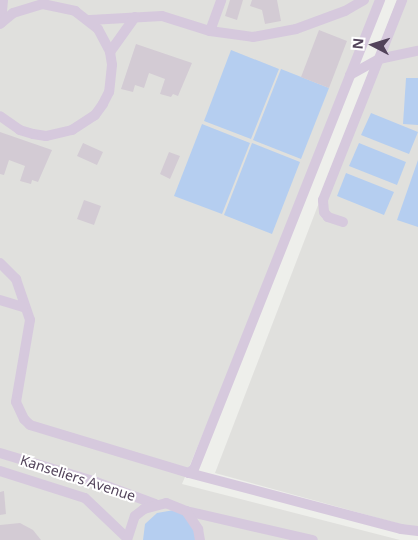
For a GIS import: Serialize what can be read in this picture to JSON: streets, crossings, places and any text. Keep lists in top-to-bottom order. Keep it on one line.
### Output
{"streets":{"street":["Kanseliers Avenue"]},"north":"left"}
